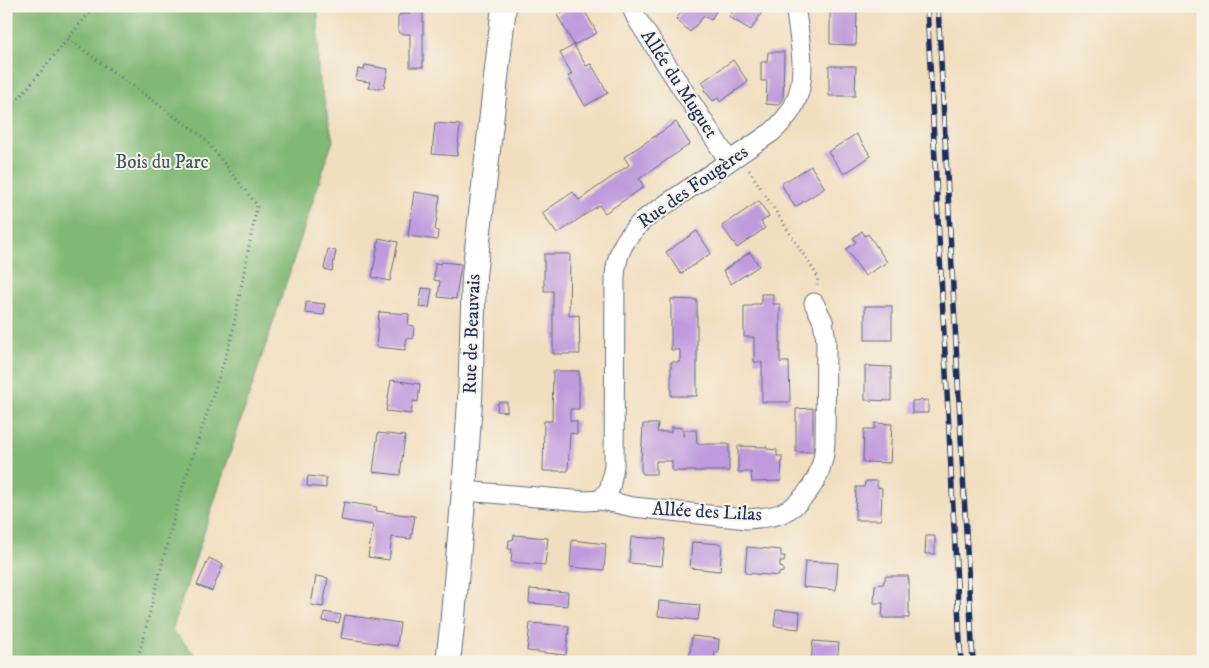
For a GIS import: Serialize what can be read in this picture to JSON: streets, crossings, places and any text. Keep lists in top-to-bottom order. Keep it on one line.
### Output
{"streets":{"street":["Allée du Muguet","Rue des Fougères","Rue de Beauvais","Allée des Lilas"]},"crossings":[["Allée du Muguet","Rue des Fougères"],["Rue des Fougères","Allée des Lilas"],["Rue de Beauvais","Allée des Lilas"]],"parks":["Bois du Parc"]}
